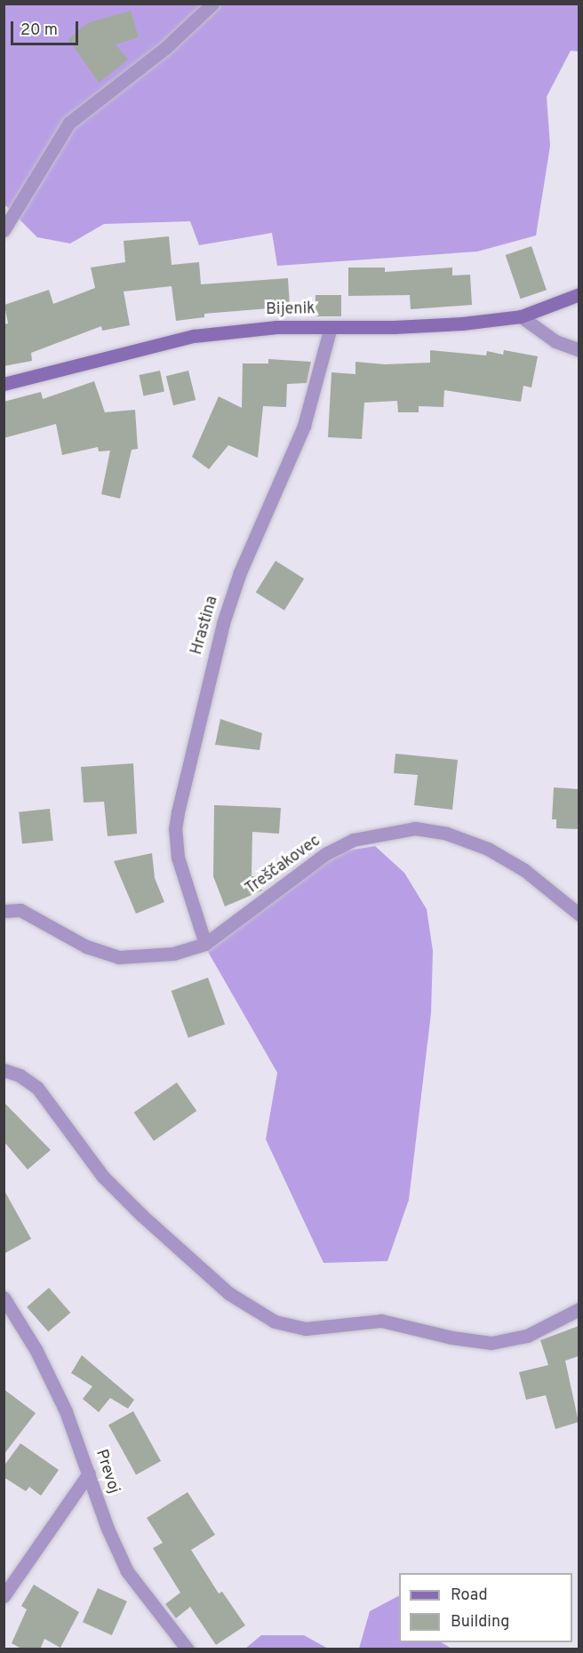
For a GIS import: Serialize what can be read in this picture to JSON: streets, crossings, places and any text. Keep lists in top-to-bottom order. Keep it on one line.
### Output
{"streets":{"main road":["Bijenik"],"street":["Hrastina","Treščakovec","Prevoj"]},"crossings":[["Bijenik","Hrastina"],["Hrastina","Treščakovec"]],"legend":["Road","Building"],"scale_bar":"20 m"}
